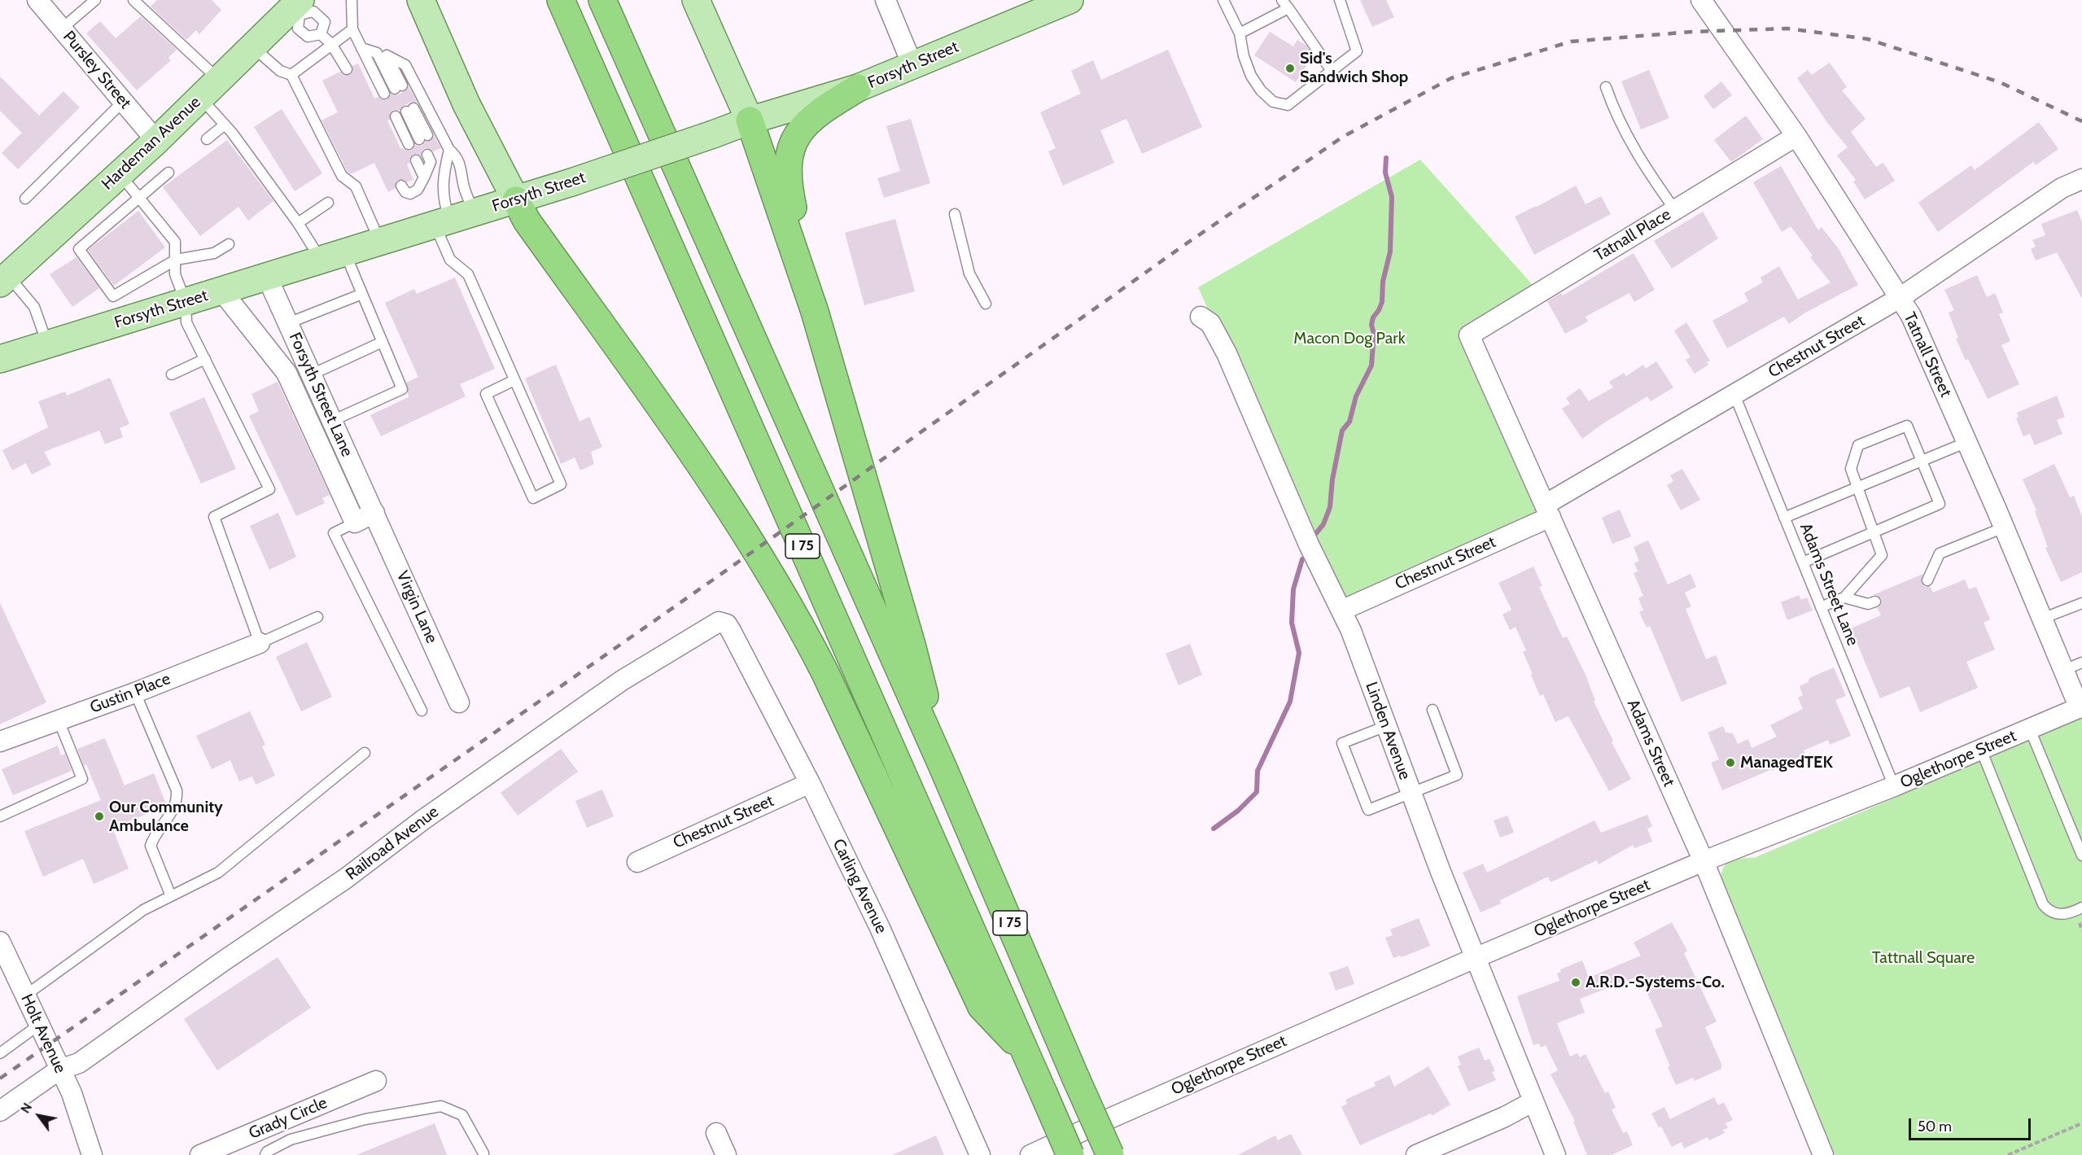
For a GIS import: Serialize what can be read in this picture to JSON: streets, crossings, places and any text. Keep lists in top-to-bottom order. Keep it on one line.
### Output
{"streets":{"highway":["I 75"],"main road":["Forsyth Street","Hardeman Avenue"],"street":["Pursley Street","Tatnall Place","Chestnut Street","Tatnall Street","Forsyth Street Lane","Virgin Lane","Gustin Place","Linden Avenue","Adams Street","Oglethorpe Street","Railroad Avenue","Carling Avenue","Holt Avenue","Grady Circle"],"lane":["Adams Street Lane"]},"crossings":[["Forsyth Street","Forsyth Street Lane"],["Pursley Street","Hardeman Avenue"],["Tatnall Place","Tatnall Street"],["Tatnall Place","Adams Street"],["Chestnut Street","Tatnall Street"],["Chestnut Street","Adams Street Lane"],["Chestnut Street","Linden Avenue"],["Chestnut Street","Adams Street"],["Chestnut Street","Carling Avenue"],["Tatnall Street","Oglethorpe Street"],["Forsyth Street Lane","Virgin Lane"],["Adams Street Lane","Oglethorpe Street"],["Linden Avenue","Oglethorpe Street"],["Adams Street","Oglethorpe Street"],["Railroad Avenue","Carling Avenue"],["Railroad Avenue","Holt Avenue"]],"parks":["Macon Dog Park","Tattnall Square"],"places":["Sid's Sandwich Shop","ManagedTEK","Our Community Ambulance","A.R.D.-Systems-Co."],"scale_bar":"50 m","north":"top left"}
